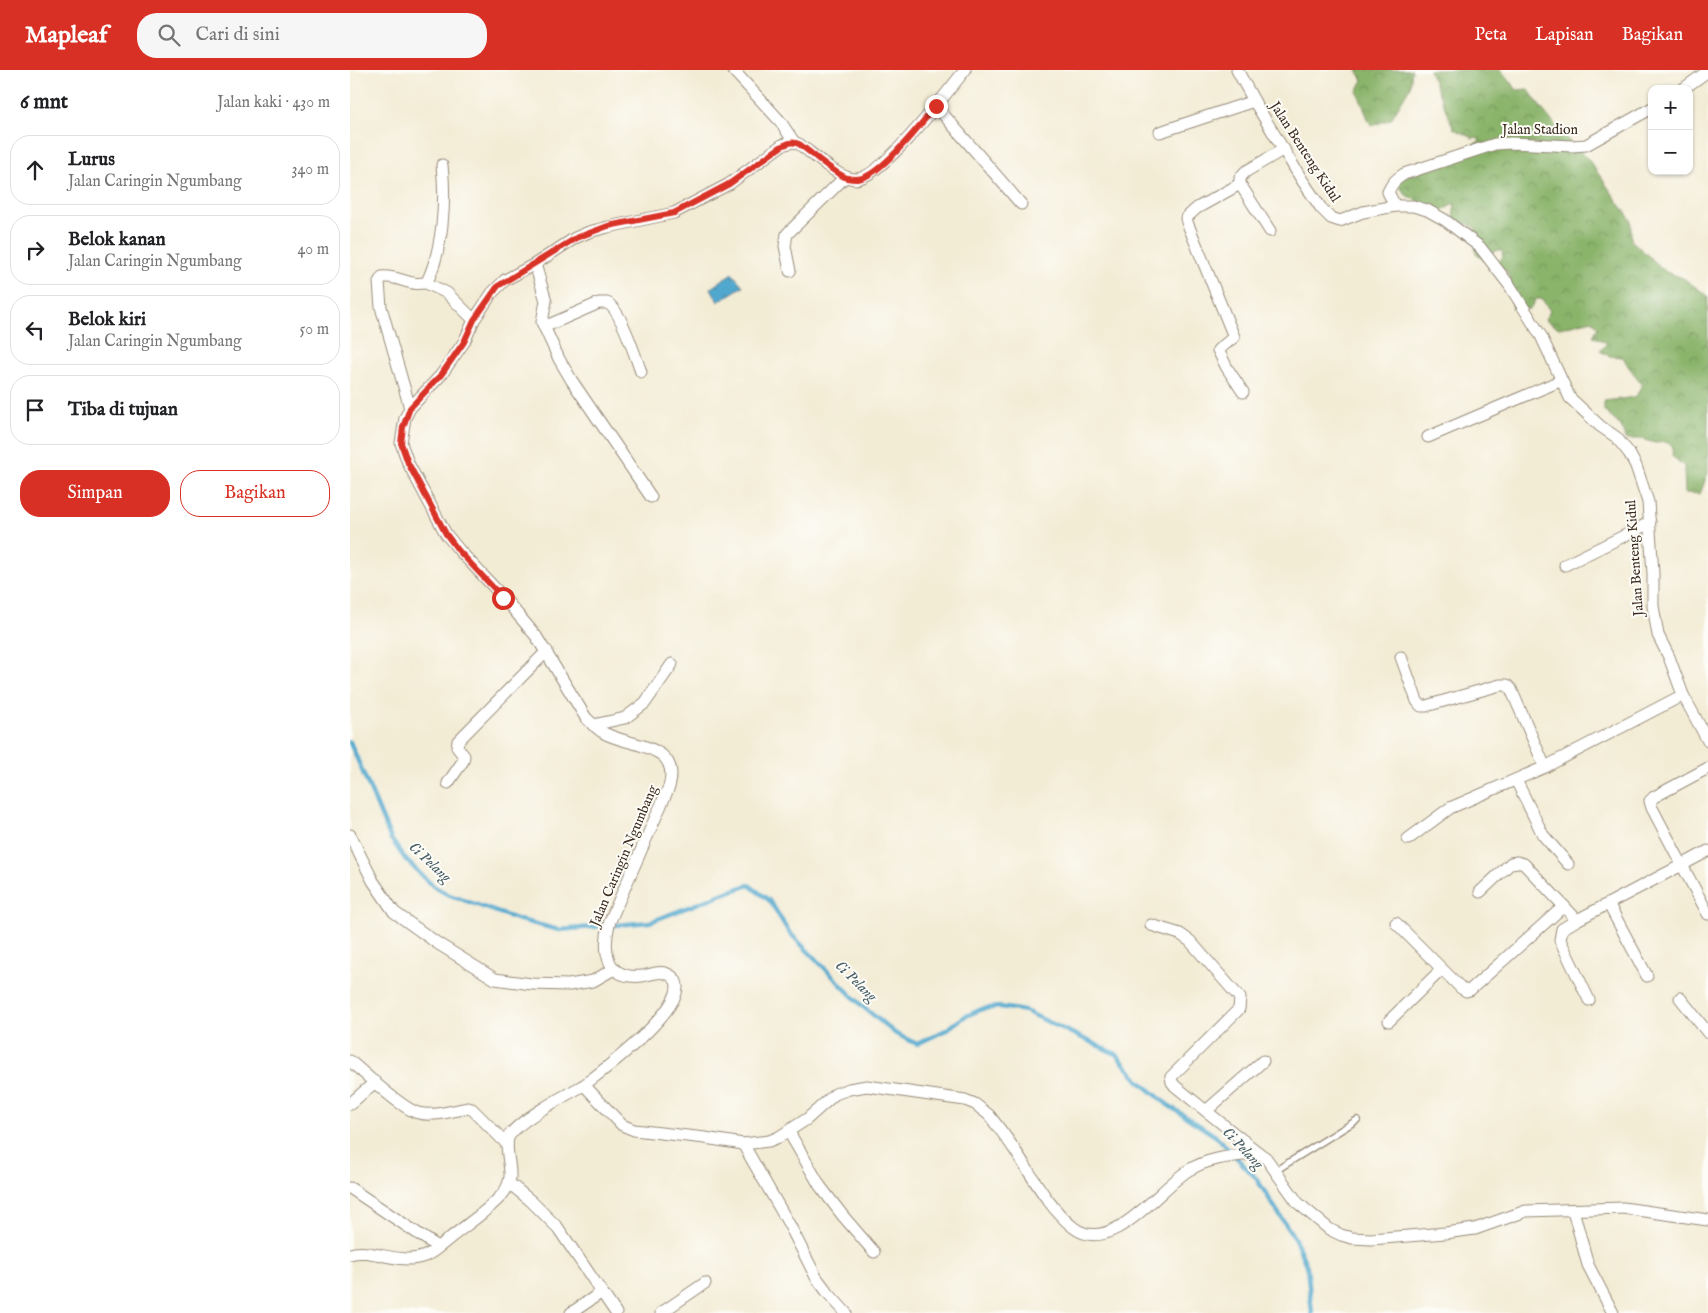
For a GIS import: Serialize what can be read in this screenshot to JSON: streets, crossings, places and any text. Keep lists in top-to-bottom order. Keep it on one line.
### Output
{"streets":{"street":["Jalan Stadion","Jalan Benteng Kidul","Jalan Caringin Ngumbang"]},"crossings":[["Jalan Stadion","Jalan Benteng Kidul"]],"water":["Ci Pelang"],"page":{"header":"Mapleaf","search":"Cari di sini","nav":["Peta","Lapisan","Bagikan"],"heading":["6 mnt","Jalan kaki · 430 m"],"map_buttons":["+","−"],"list":[["Lurus","Jalan Caringin Ngumbang","340 m"],["Belok kanan","Jalan Caringin Ngumbang","40 m"],["Belok kiri","Jalan Caringin Ngumbang","50 m"],"Tiba di tujuan"],"buttons":["Simpan","Bagikan"]}}
